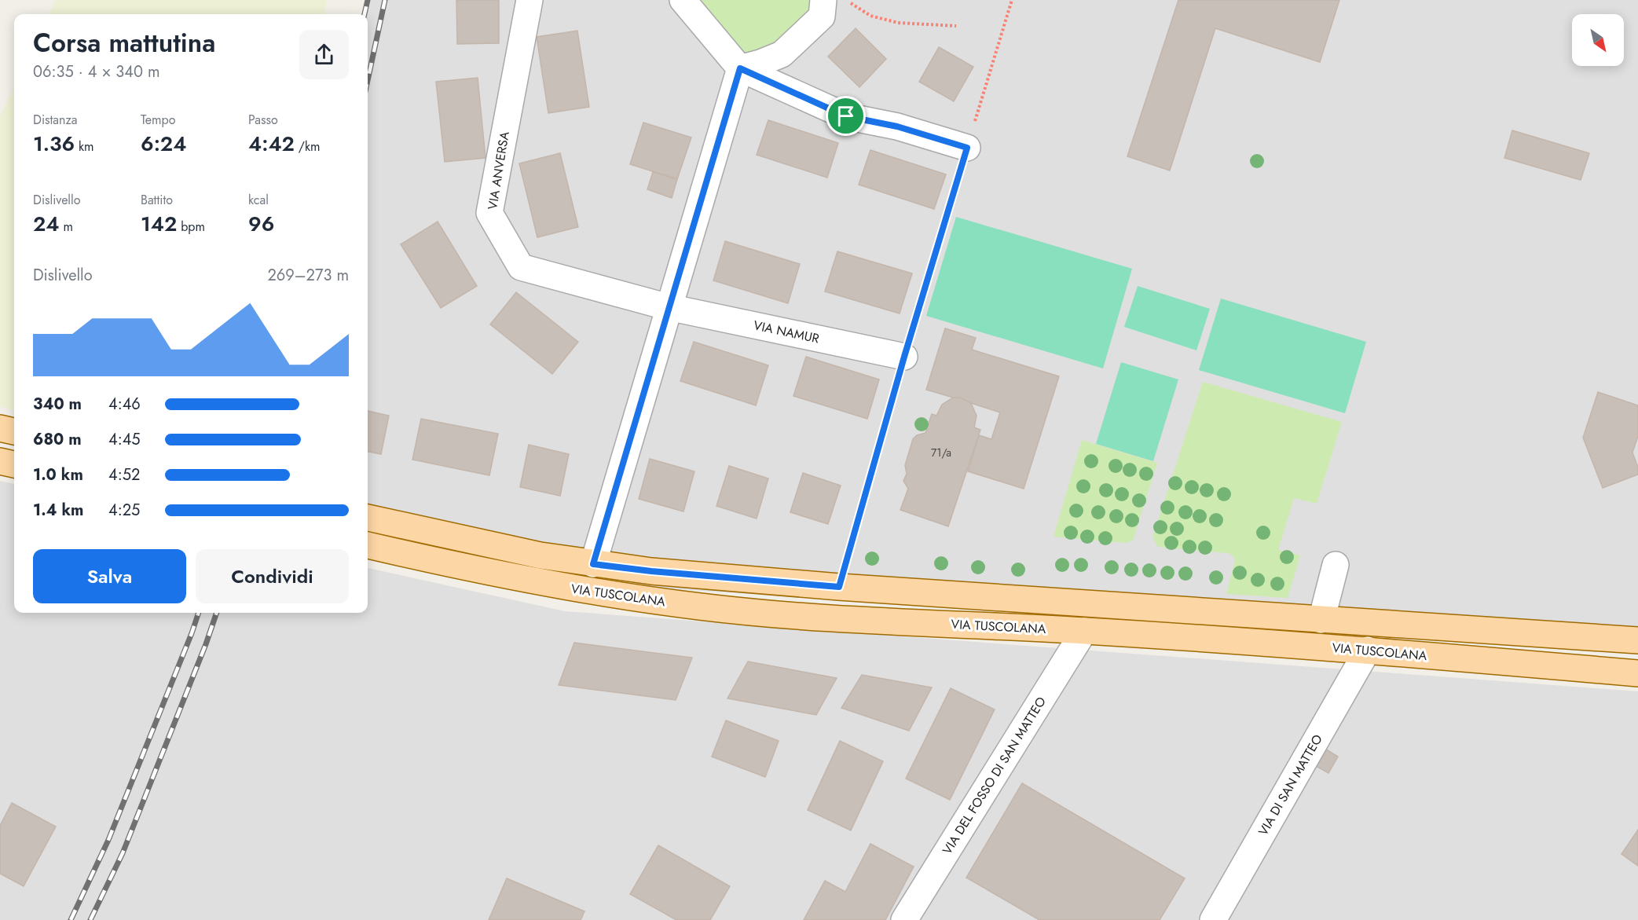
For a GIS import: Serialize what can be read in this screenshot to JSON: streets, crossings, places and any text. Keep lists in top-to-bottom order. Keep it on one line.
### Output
{"streets":{"main road":["VIA TUSCOLANA"],"street":["VIA ANVERSA","VIA NAMUR","VIA DEL FOSSO DI SAN MATTEO","VIA DI SAN MATTEO"]},"crossings":[["VIA ANVERSA","VIA NAMUR"],["VIA TUSCOLANA","VIA DEL FOSSO DI SAN MATTEO"],["VIA TUSCOLANA","VIA DI SAN MATTEO"]],"house_numbers":["71/a"],"north":"bottom right","page":{"heading":["Corsa mattutina","06:35 · 4 × 340 m"],"stats":[["Distanza","1.36 km"],["Tempo","6:24"],["Passo","4:42 /km"],["Dislivello","24 m"],["Battito","142 bpm"],["kcal","96"]],"chart":["Dislivello","269–273 m"],"list":[{"name":"340 m","note":"4:46"},{"name":"680 m","note":"4:45"},{"name":"1.0 km","note":"4:52"},{"name":"1.4 km","note":"4:25"}],"buttons":["Salva","Condividi"]}}
